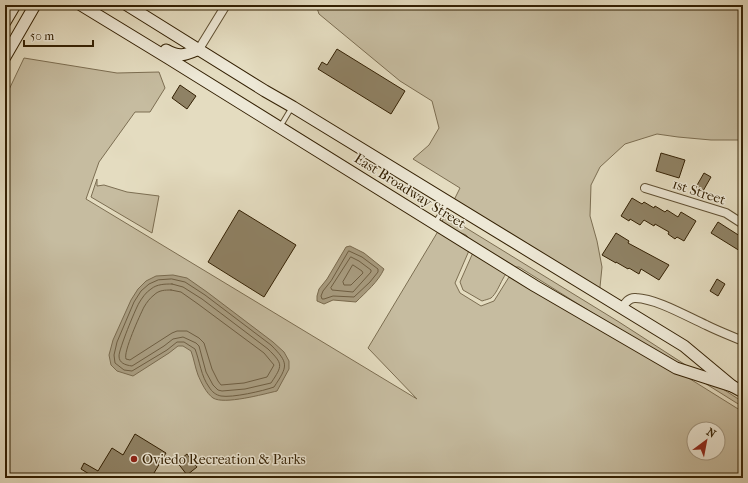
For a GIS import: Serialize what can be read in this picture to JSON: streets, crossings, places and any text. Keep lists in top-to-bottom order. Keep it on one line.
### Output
{"streets":{"main road":["East Broadway Street"],"street":["1st Street"]},"places":["Oviedo Recreation & Parks"],"scale_bar":"50 m","north":"top right"}
